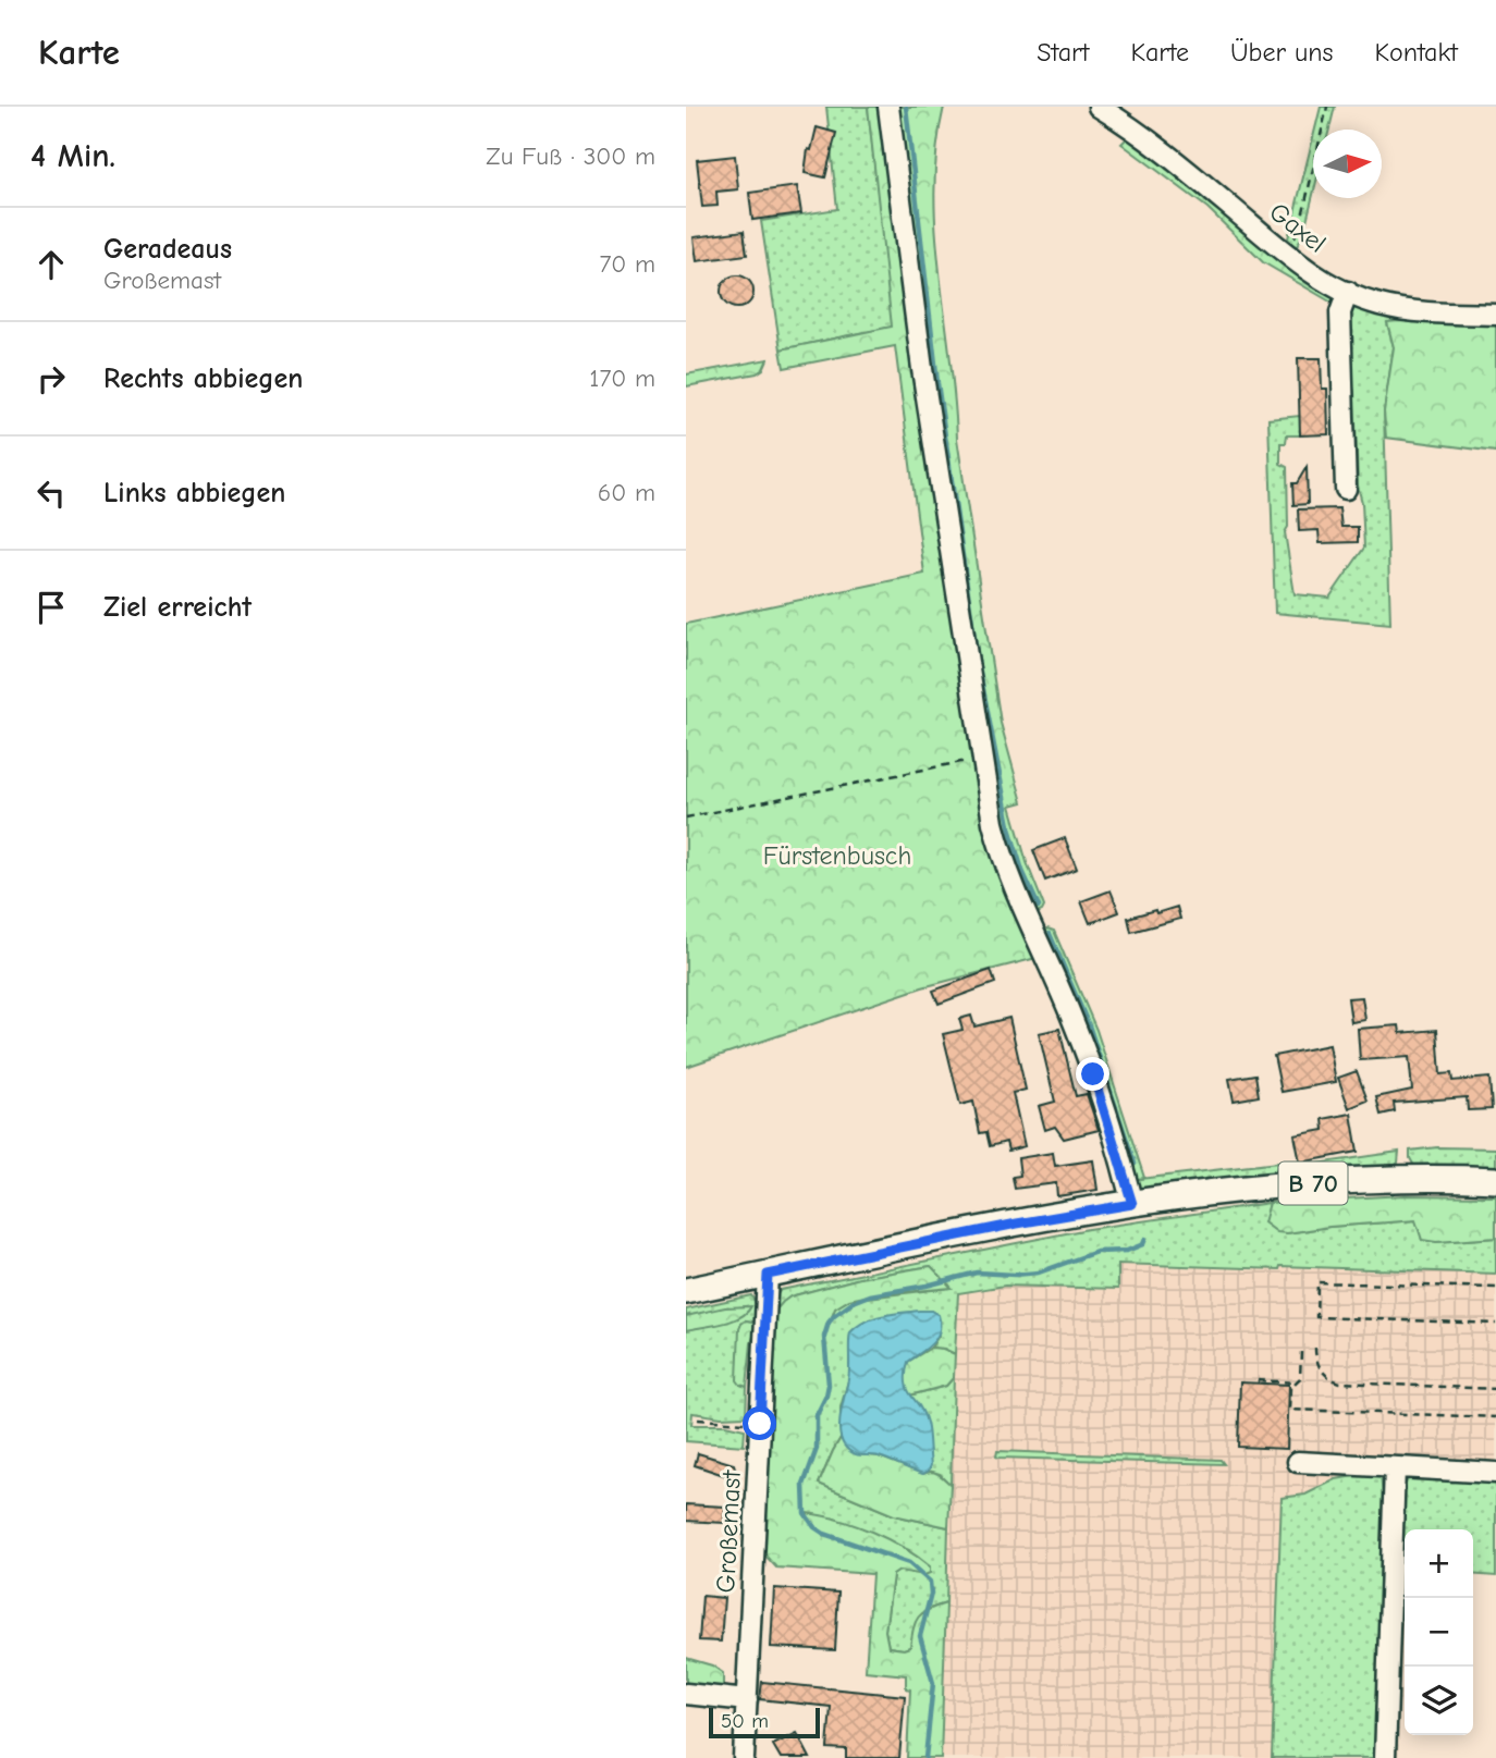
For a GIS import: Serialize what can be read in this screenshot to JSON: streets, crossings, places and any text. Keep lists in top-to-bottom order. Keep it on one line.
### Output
{"streets":{"main road":["B 70"],"street":["Gaxel","Großemast"]},"crossings":[["B 70","Großemast"]],"parks":["Fürstenbusch"],"scale_bar":"50 m","north":"right","page":{"header":"Karte","nav":["Start","Karte","Über uns","Kontakt"],"heading":["4 Min.","Zu Fuß · 300 m"],"list":[["Geradeaus","Großemast","70 m"],["Rechts abbiegen","170 m"],["Links abbiegen","60 m"],"Ziel erreicht"],"map_buttons":["+","−"],"scale":"50 m"}}
